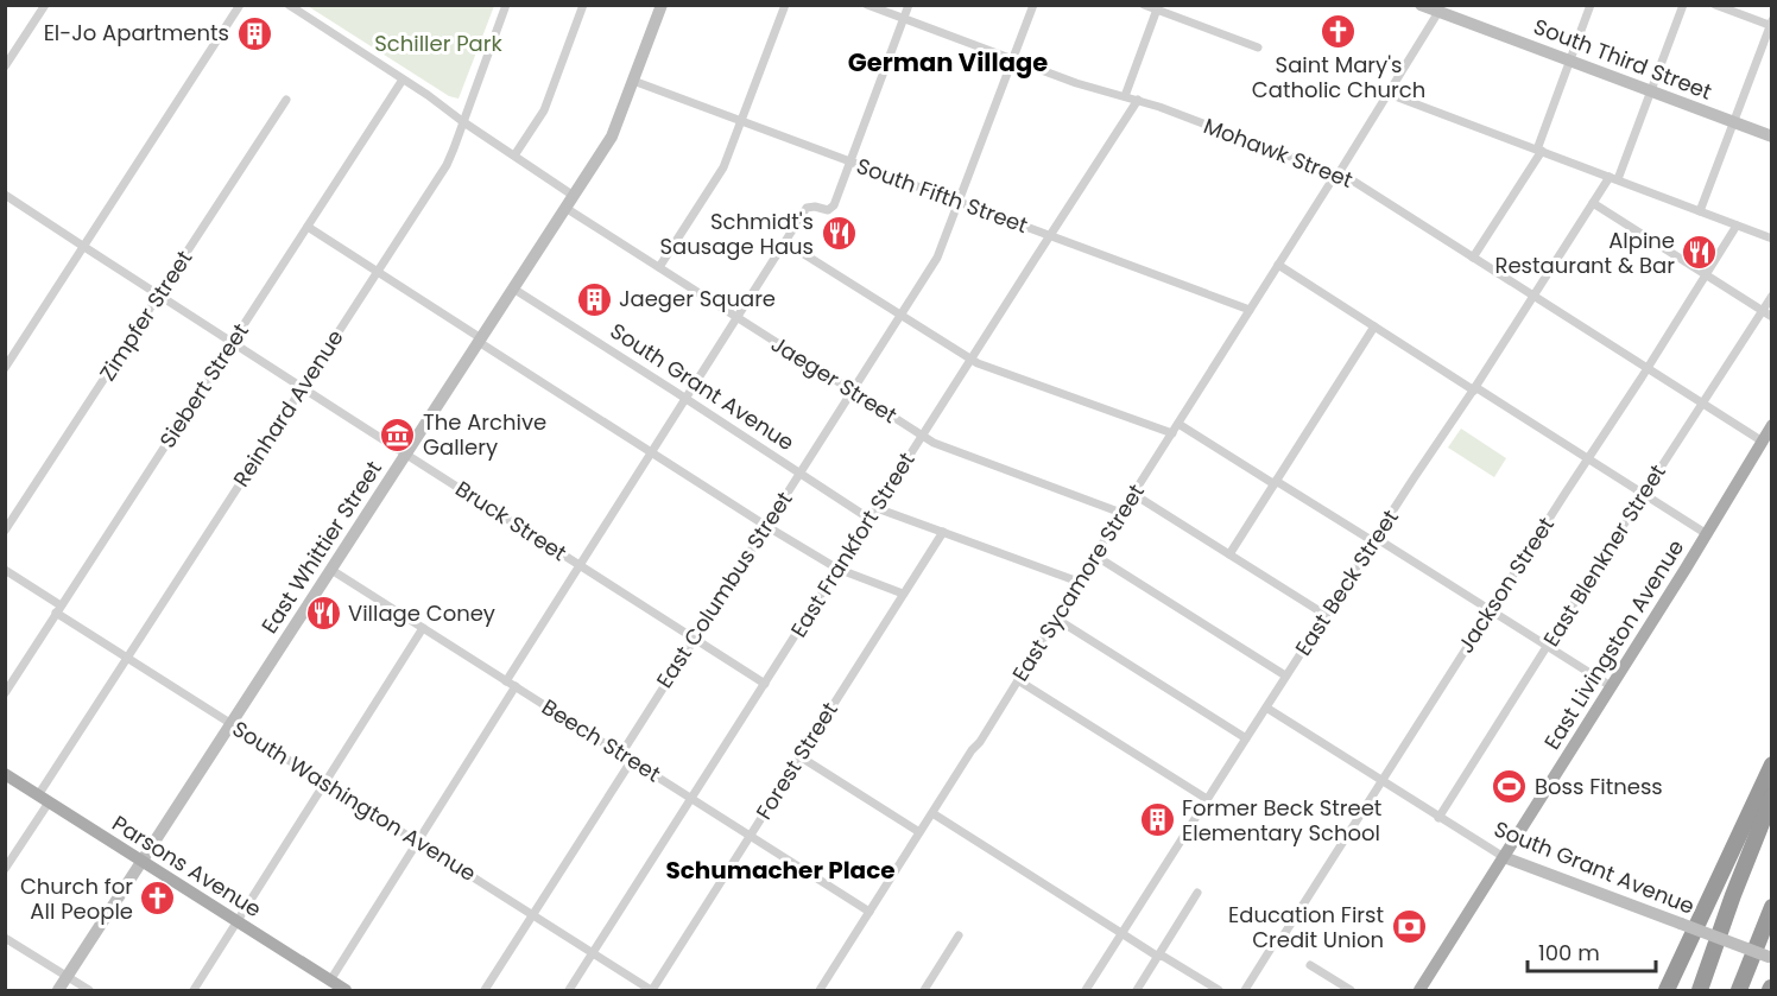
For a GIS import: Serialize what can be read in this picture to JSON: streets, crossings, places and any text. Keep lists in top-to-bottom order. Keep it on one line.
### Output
{"streets":{"main road":["East Livingston Avenue","Parsons Avenue"],"street":["South Third Street","Mohawk Street","South Fifth Street","Zimpfer Street","Jaeger Street","Siebert Street","South Grant Avenue","Reinhard Avenue","Bruck Street","East Frankfort Street","East Whittier Street","East Blenkner Street","East Sycamore Street","East Beck Street","Jackson Street","East Columbus Street","Beech Street","Forest Street","South Washington Avenue"]},"crossings":[["South Third Street","East Sycamore Street"],["South Third Street","East Beck Street"],["Mohawk Street","East Frankfort Street"],["Mohawk Street","East Blenkner Street"],["Mohawk Street","East Sycamore Street"],["Mohawk Street","East Beck Street"],["Mohawk Street","Jackson Street"],["Mohawk Street","East Columbus Street"],["Mohawk Street","East Livingston Avenue"],["South Fifth Street","East Frankfort Street"],["South Fifth Street","East Whittier Street"],["South Fifth Street","East Sycamore Street"],["South Fifth Street","East Columbus Street"],["Zimpfer Street","Bruck Street"],["Jaeger Street","Siebert Street"],["Jaeger Street","Reinhard Avenue"],["Jaeger Street","East Frankfort Street"],["Jaeger Street","East Whittier Street"],["Jaeger Street","East Sycamore Street"],["Jaeger Street","East Columbus Street"],["Siebert Street","Bruck Street"],["Siebert Street","South Washington Avenue"],["South Grant Avenue","East Frankfort Street"],["South Grant Avenue","East Whittier Street"],["South Grant Avenue","East Blenkner Street"],["South Grant Avenue","East Beck Street"],["South Grant Avenue","Jackson Street"],["South Grant Avenue","East Columbus Street"],["South Grant Avenue","East Livingston Avenue"],["Reinhard Avenue","Bruck Street"],["Reinhard Avenue","South Washington Avenue"],["Reinhard Avenue","Parsons Avenue"],["Bruck Street","East Frankfort Street"],["Bruck Street","East Whittier Street"],["Bruck Street","East Columbus Street"],["East Frankfort Street","Beech Street"],["East Frankfort Street","South Washington Avenue"],["East Whittier Street","Beech Street"],["East Whittier Street","South Washington Avenue"],["East Whittier Street","Parsons Avenue"],["East Sycamore Street","Beech Street"],["East Columbus Street","Beech Street"],["Beech Street","Forest Street"],["Forest Street","South Washington Avenue"]],"districts":["German Village","Schumacher Place"],"parks":["Schiller Park"],"places":{"church":["Saint Mary's Catholic Church","Church for All People"],"building":["El-Jo Apartments","Jaeger Square","Former Beck Street Elementary School"],"restaurant":["Schmidt's Sausage Haus","Alpine Restaurant & Bar","Village Coney"],"museum":["The Archive Gallery"],"sports":["Boss Fitness"],"bank":["Education First Credit Union"]},"scale_bar":"100 m"}
